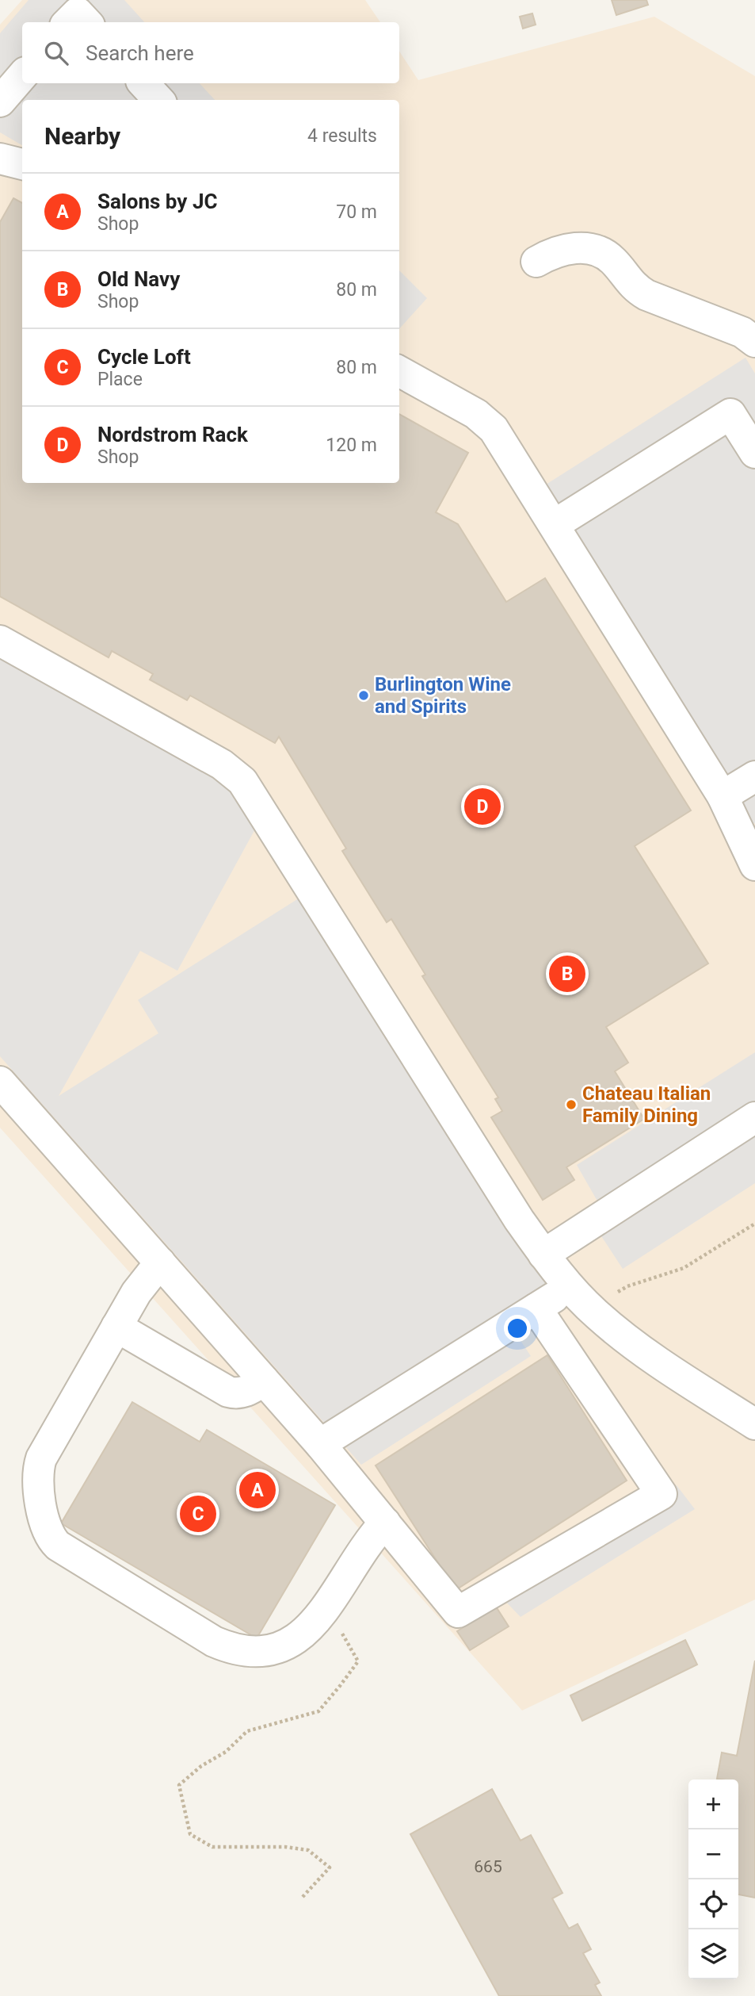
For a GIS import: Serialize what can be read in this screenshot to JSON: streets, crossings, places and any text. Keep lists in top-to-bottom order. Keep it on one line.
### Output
{"places":["Burlington Wine and Spirits","Chateau Italian Family Dining"],"house_numbers":["665"],"page":{"search":"Search here","heading":["Nearby","4 results"],"list":[{"mark":"A","name":"Salons by JC","note":"Shop","value":"70 m"},{"mark":"B","name":"Old Navy","note":"Shop","value":"80 m"},{"mark":"C","name":"Cycle Loft","note":"Place","value":"80 m"},{"mark":"D","name":"Nordstrom Rack","note":"Shop","value":"120 m"}],"pins":["D","B","A","C"],"map_buttons":["+","−"]}}
